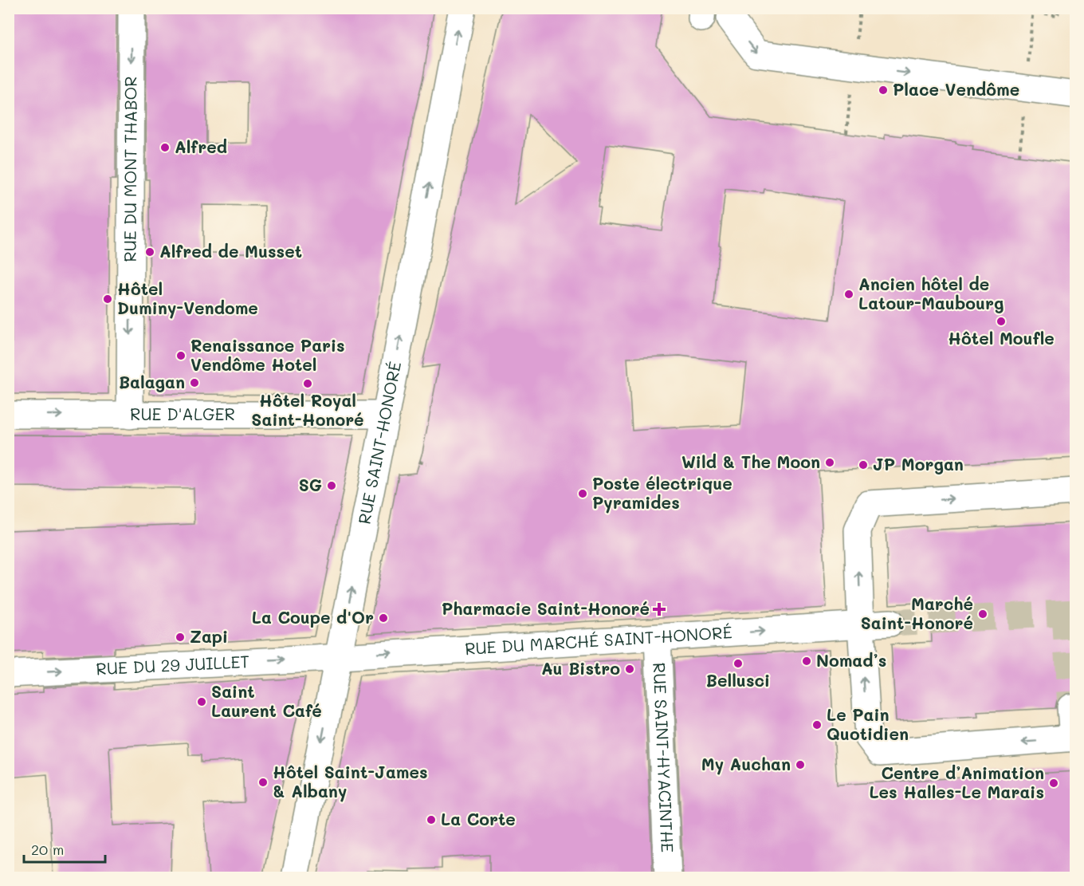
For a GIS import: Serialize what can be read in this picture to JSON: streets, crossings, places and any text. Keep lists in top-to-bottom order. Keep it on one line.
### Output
{"streets":{"street":["RUE DU MONT THABOR","RUE D'ALGER","RUE SAINT-HONORÉ","RUE DU MARCHÉ SAINT-HONORÉ","RUE DU 29 JUILLET","RUE SAINT-HYACINTHE"]},"crossings":[["RUE DU MONT THABOR","RUE D'ALGER"],["RUE D'ALGER","RUE SAINT-HONORÉ"],["RUE SAINT-HONORÉ","RUE DU MARCHÉ SAINT-HONORÉ"],["RUE SAINT-HONORÉ","RUE DU 29 JUILLET"],["RUE DU MARCHÉ SAINT-HONORÉ","RUE DU 29 JUILLET"],["RUE DU MARCHÉ SAINT-HONORÉ","RUE SAINT-HYACINTHE"]],"one_way":["RUE DU MONT THABOR","RUE DU MARCHÉ SAINT-HONORÉ","RUE DU 29 JUILLET"],"places":{"other":["Place Vendôme","Alfred","Alfred de Musset","Ancien hôtel de Latour-Maubourg","Hôtel Duminy-Vendome","Hôtel Moufle","Renaissance Paris Vendôme Hotel","Balagan","Hôtel Royal Saint-Honoré","Wild & The Moon","JP Morgan","SG","Poste électrique Pyramides","Marché Saint-Honoré","La Coupe d'Or","Zapi","Nomad’s","Bellusci","Au Bistro","Saint Laurent Café","Le Pain Quotidien","My Auchan","Hôtel Saint-James & Albany","Centre d’Animation Les Halles-Le Marais","La Corte"],"health":["Pharmacie Saint-Honoré"]},"scale_bar":"20 m"}
